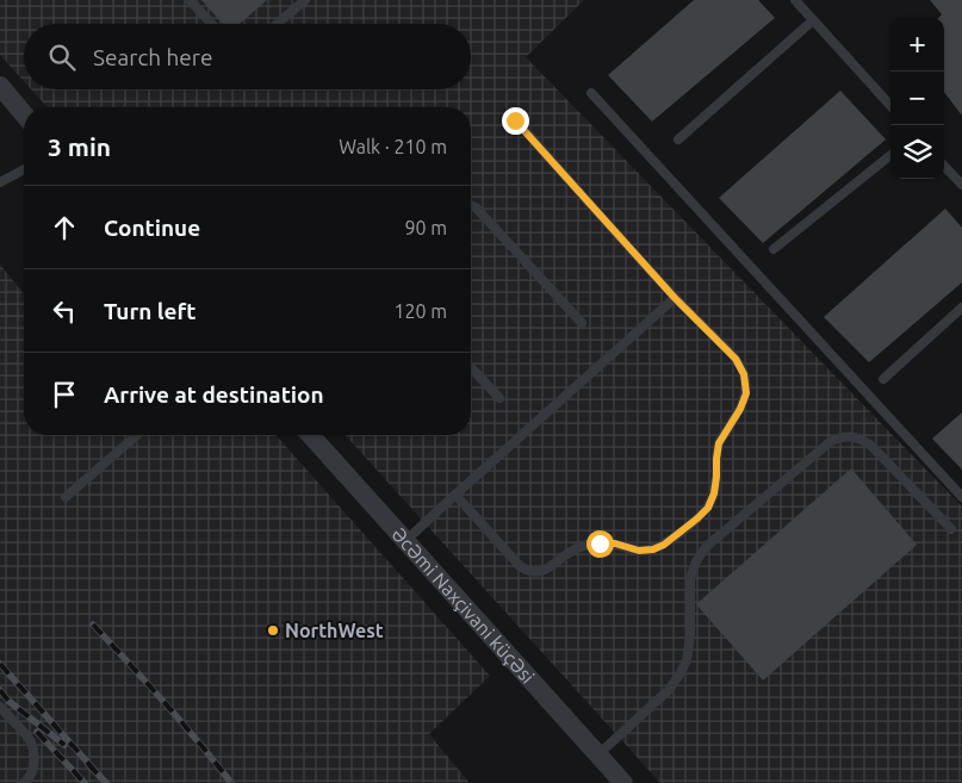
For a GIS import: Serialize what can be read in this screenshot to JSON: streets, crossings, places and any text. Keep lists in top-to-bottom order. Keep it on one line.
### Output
{"streets":{"street":["Əcəmi Naxçivani küçəsi"]},"places":["NorthWest"],"page":{"map_buttons":["+","−"],"search":"Search here","heading":["3 min","Walk · 210 m"],"list":[["Continue","90 m"],["Turn left","120 m"],"Arrive at destination"]}}
